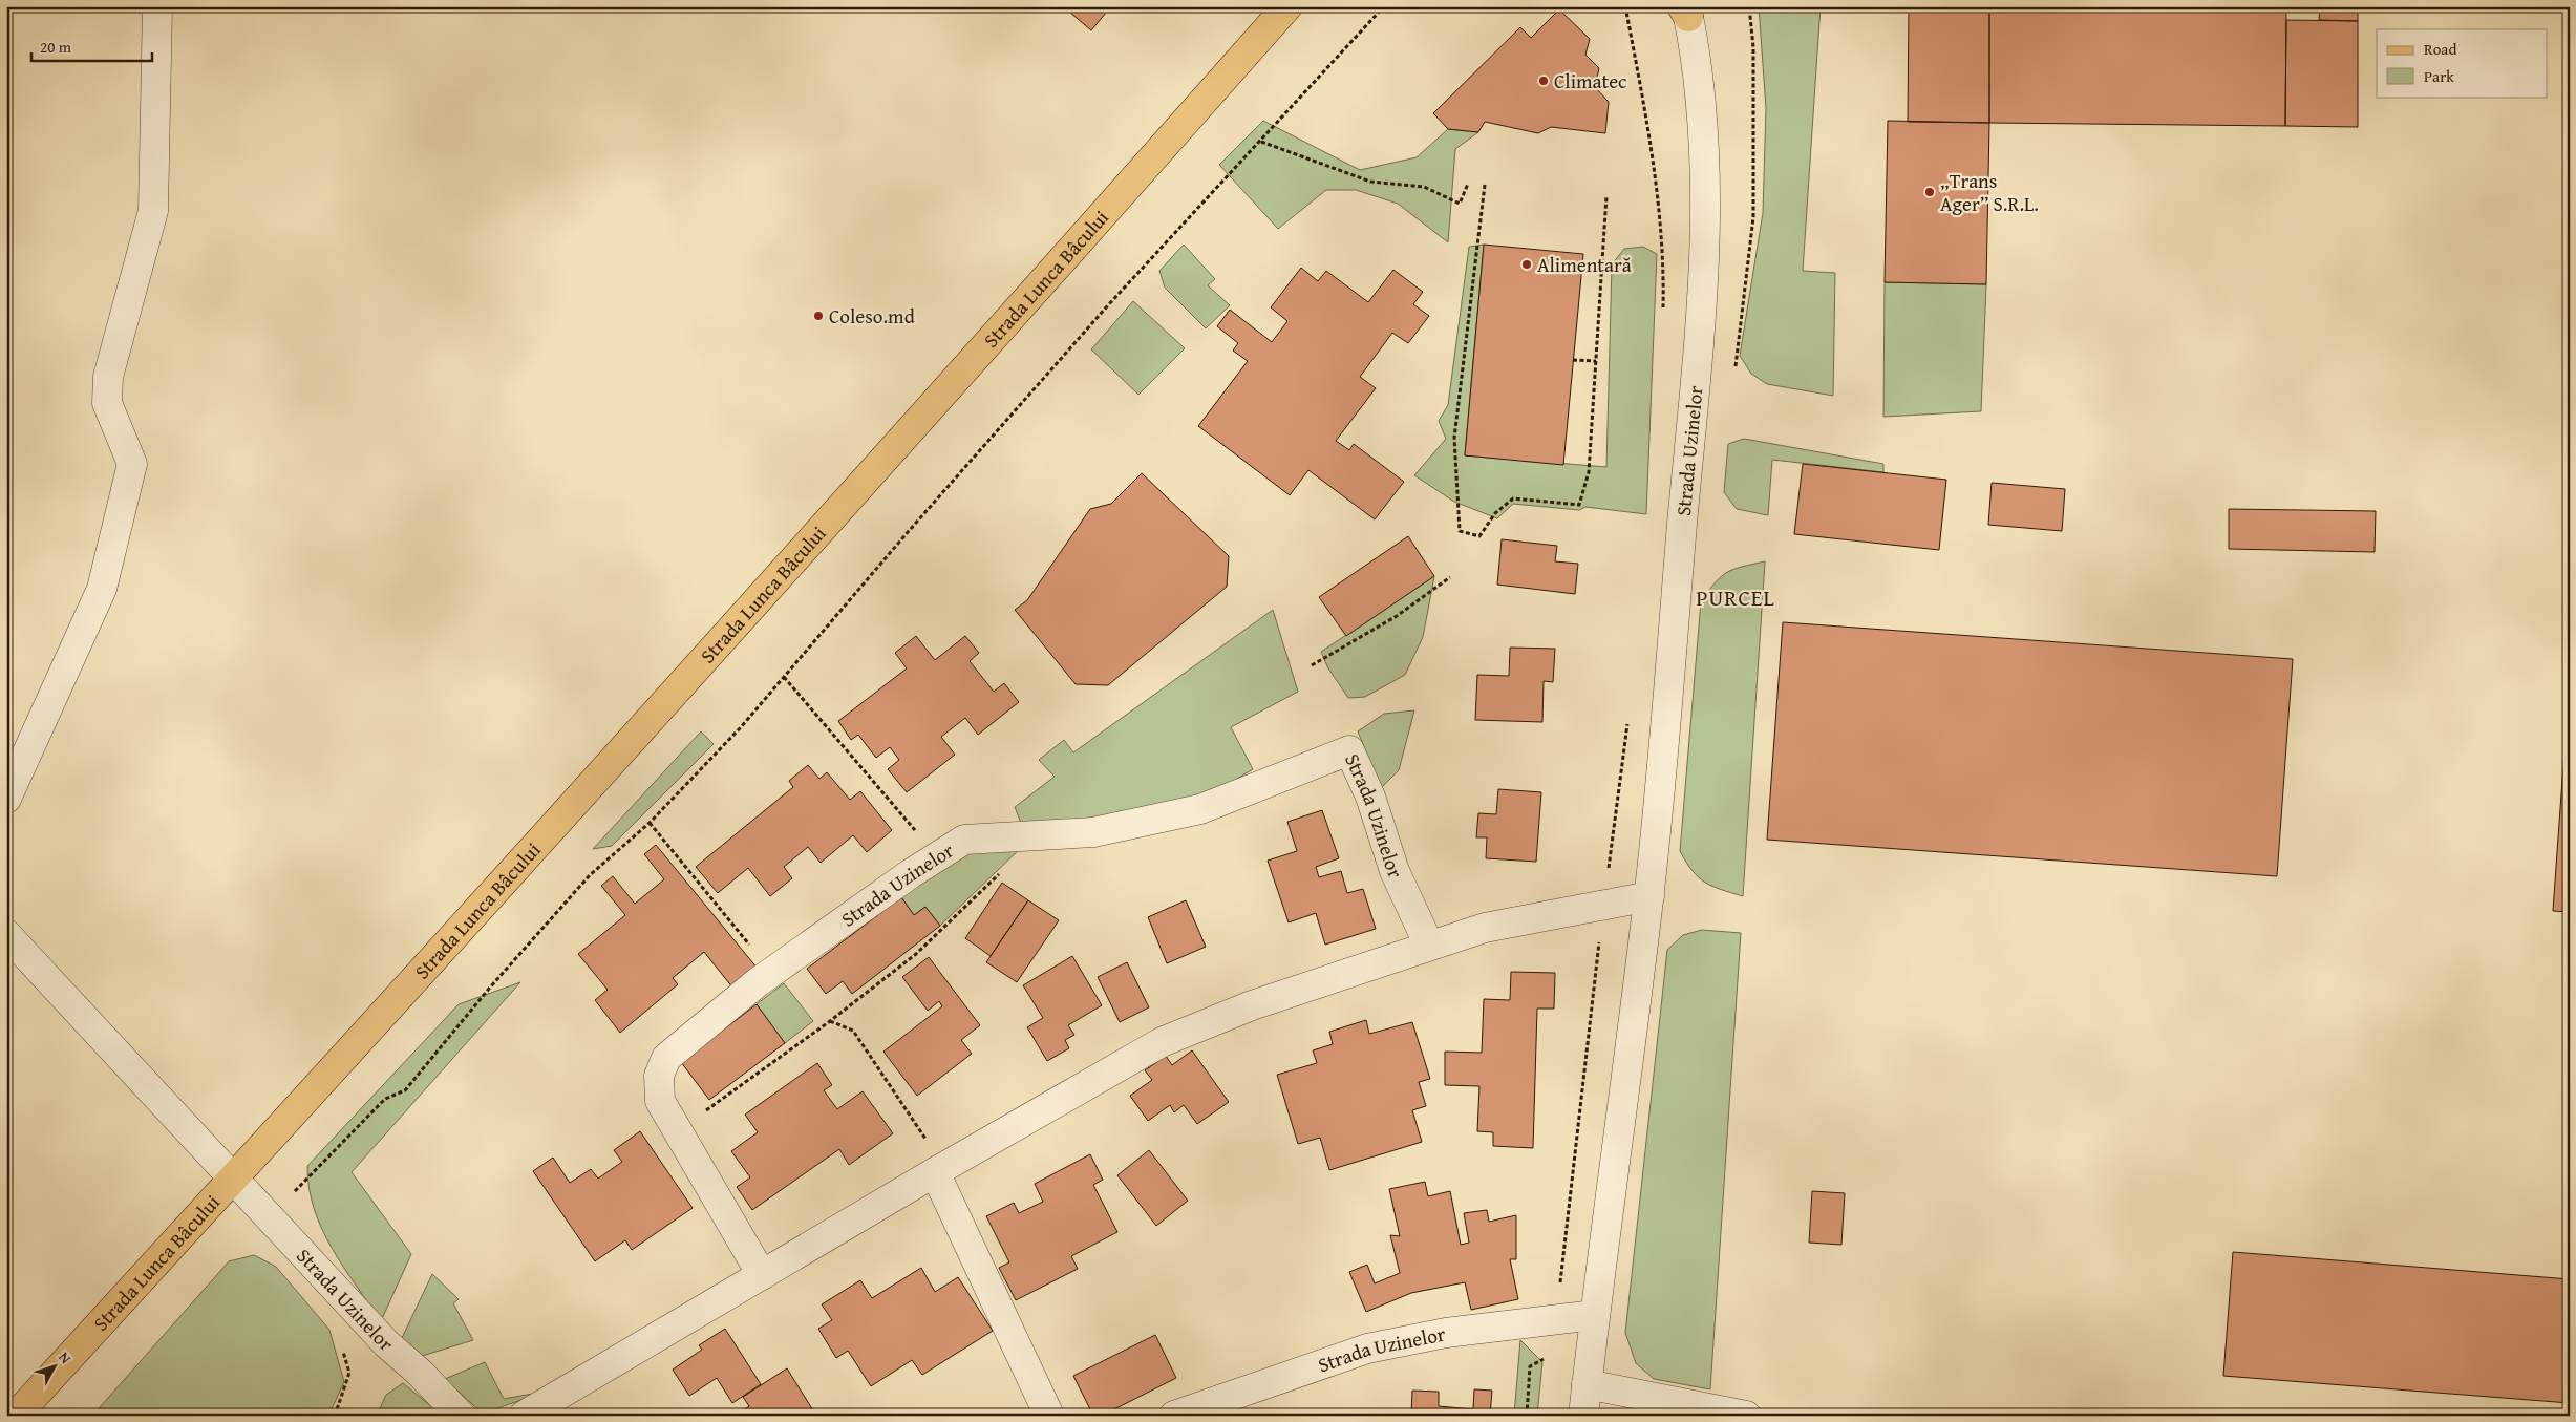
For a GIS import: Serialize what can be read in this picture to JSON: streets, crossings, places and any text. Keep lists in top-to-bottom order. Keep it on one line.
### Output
{"streets":{"main road":["Strada Lunca Bâcului"],"street":["Strada Uzinelor"]},"crossings":[["Strada Lunca Bâcului","Strada Uzinelor"]],"districts":["PURCEL"],"places":["Climatec","„Trans Ager” S.R.L.","Alimentară","Coleso.md"],"legend":["Road","Park"],"scale_bar":"20 m","north":"top right"}
